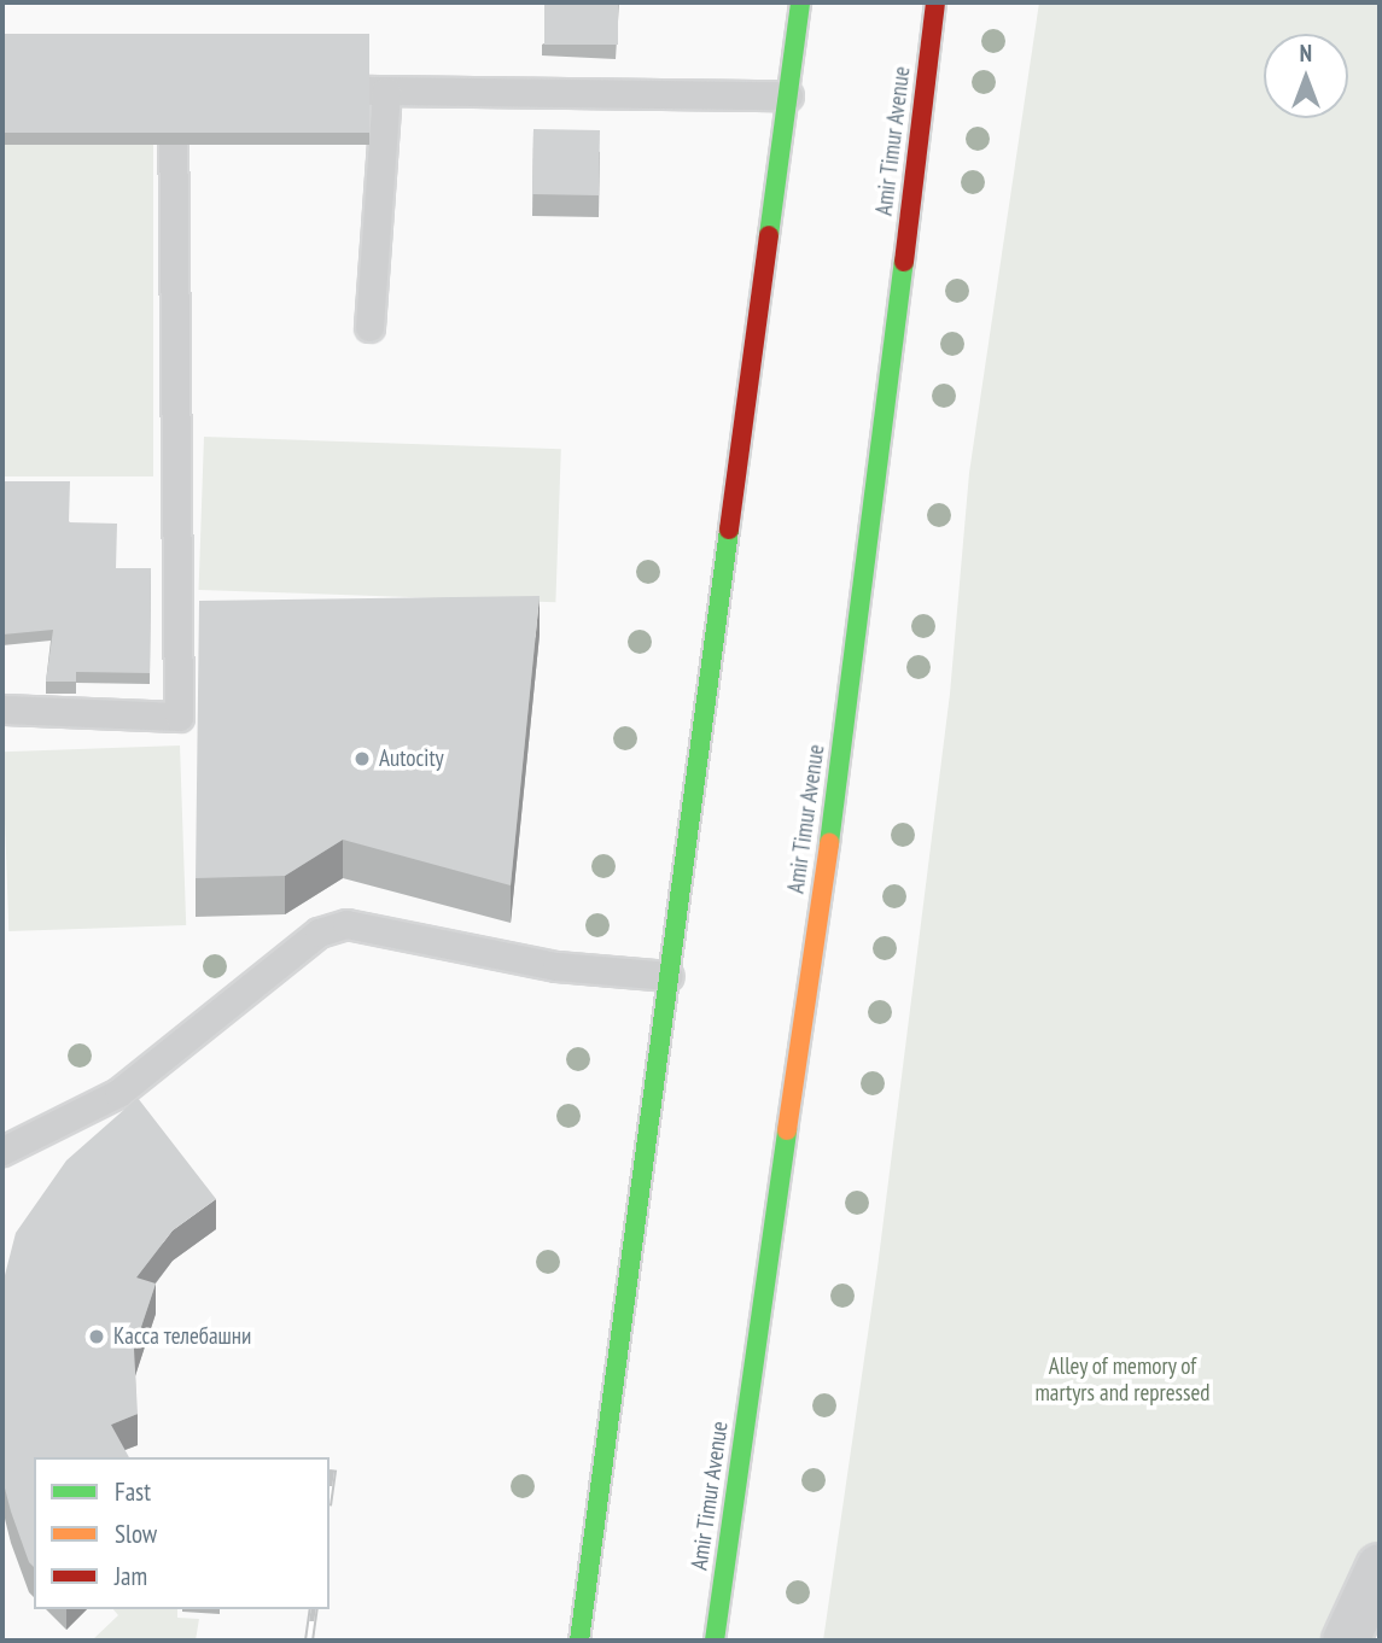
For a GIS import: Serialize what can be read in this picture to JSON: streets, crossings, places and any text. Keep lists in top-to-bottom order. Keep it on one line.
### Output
{"streets":{"main road":["Amir Timur Avenue"]},"parks":["Alley of memory of martyrs and repressed"],"places":["Autocity","Касса телебашни"],"legend":["Fast","Slow","Jam"],"north":"top"}
